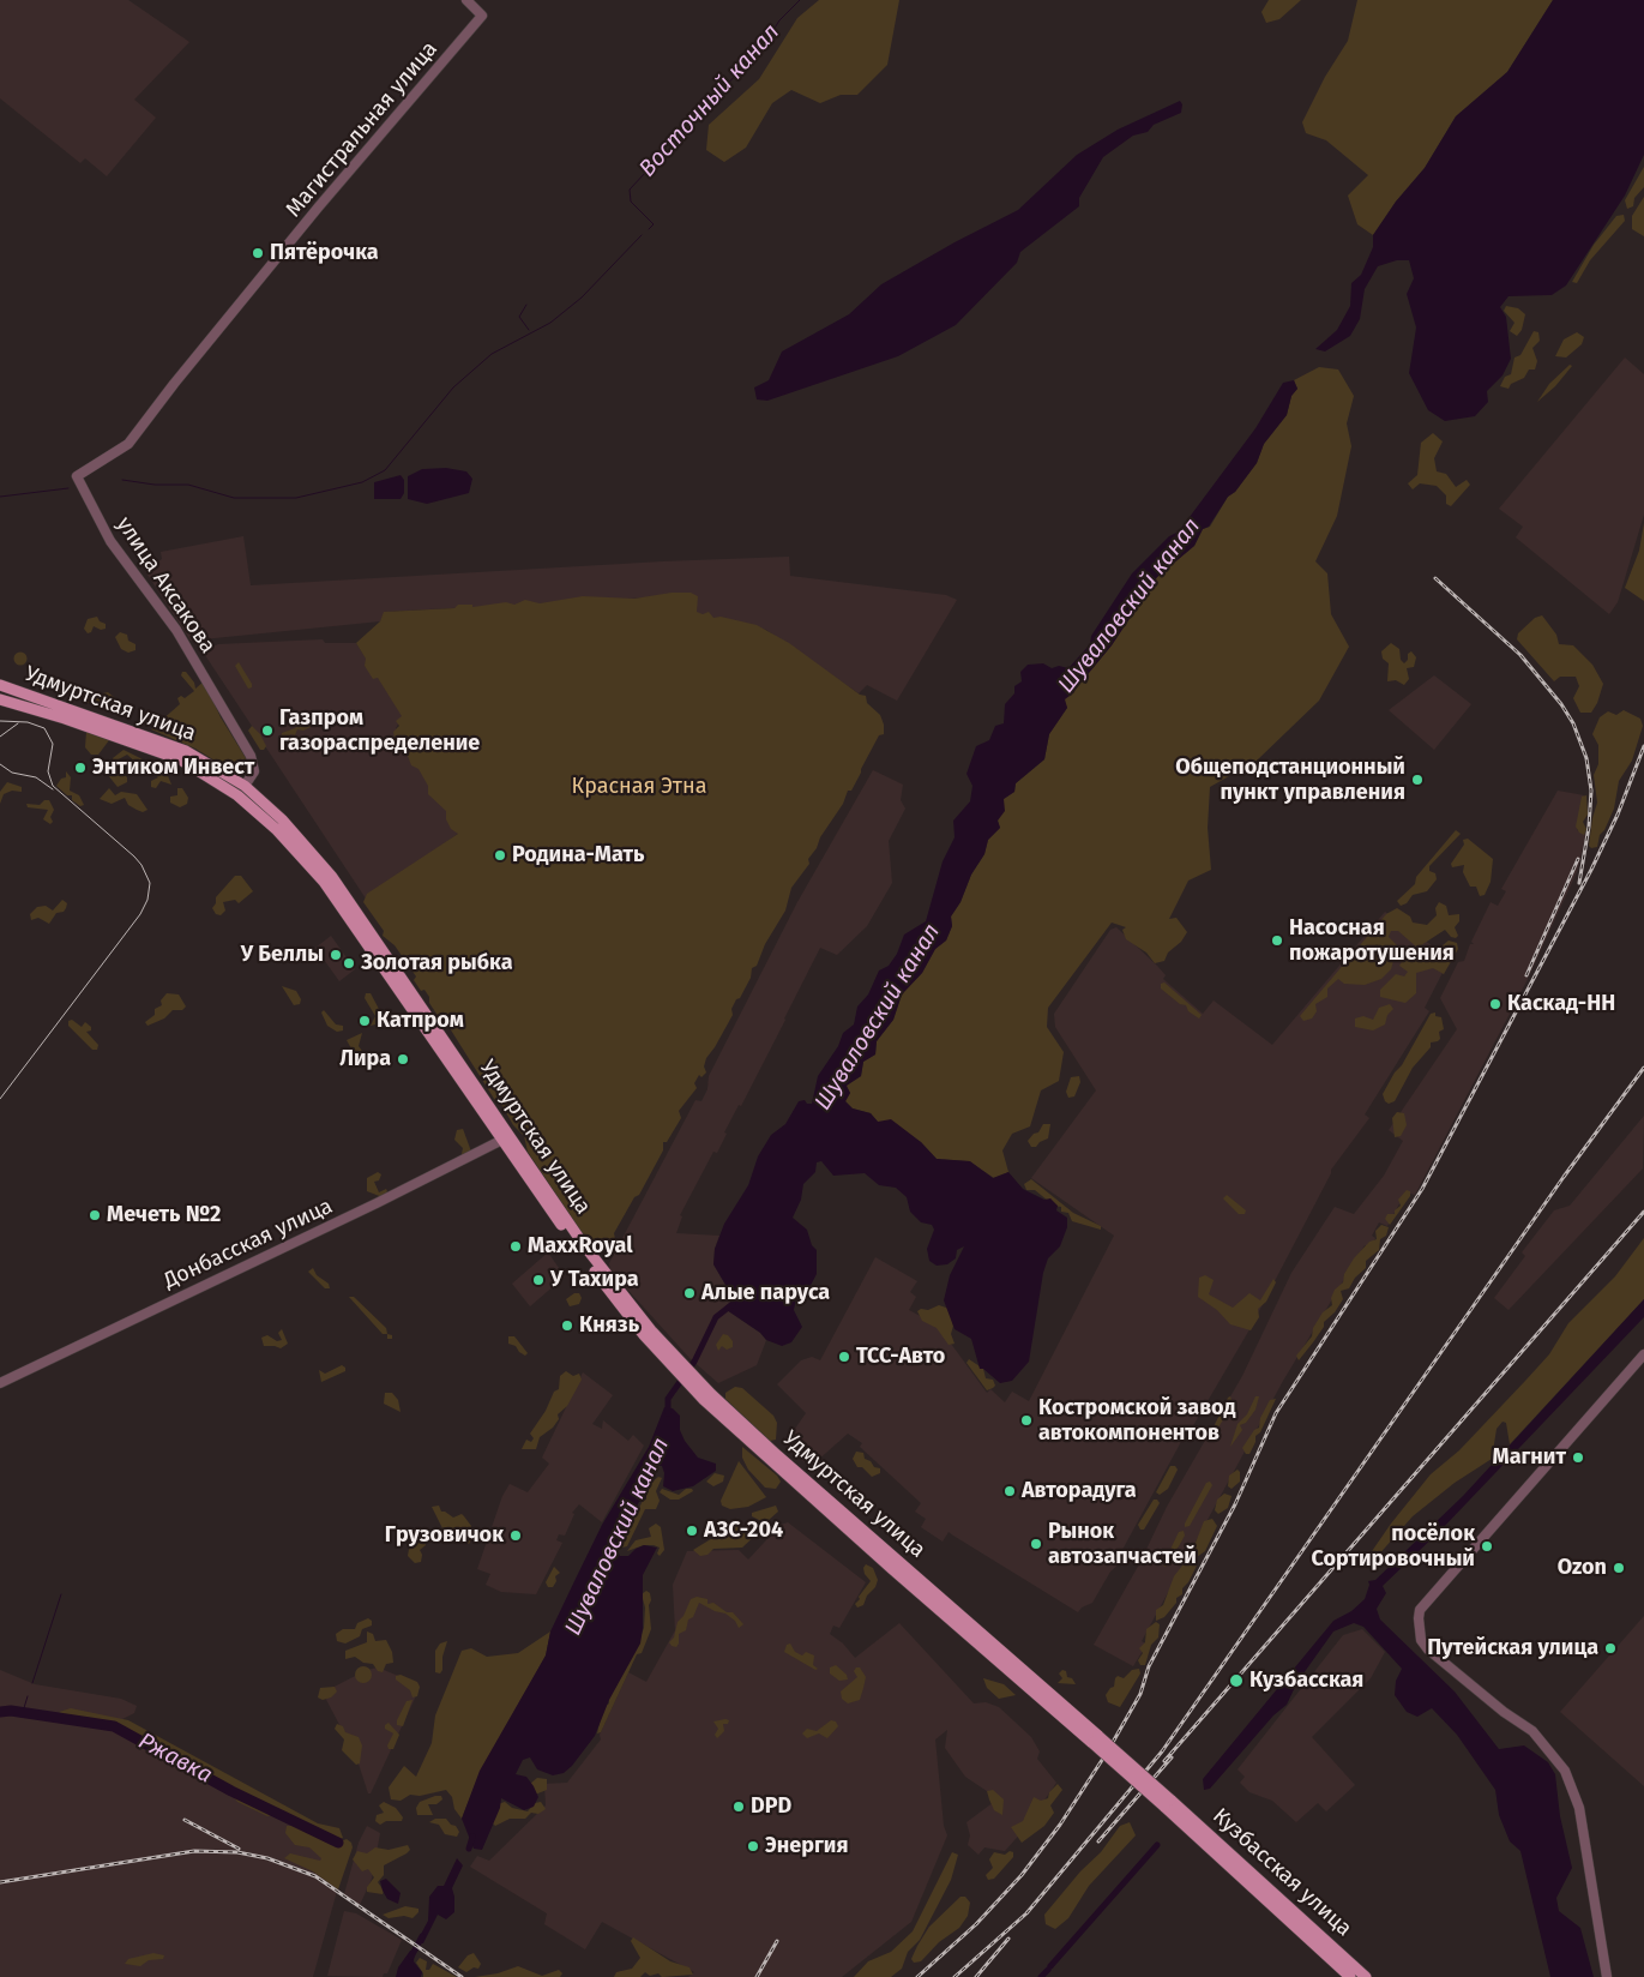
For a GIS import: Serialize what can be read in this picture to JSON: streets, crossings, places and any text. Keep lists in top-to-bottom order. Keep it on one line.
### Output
{"streets":{"main road":["Удмуртская улица","Кузбасская улица"],"street":["Магистральная улица","улица Аксакова","Донбасская улица"]},"crossings":[["Магистральная улица","улица Аксакова"],["улица Аксакова","Удмуртская улица"],["Удмуртская улица","Донбасская улица"],["Удмуртская улица","Кузбасская улица"]],"water":["Восточный канал","Шуваловский канал","Ржавка"],"parks":["Красная Этна"],"places":["Пятёрочка","Газпром газораспределение","Энтиком Инвест","Общеподстанционный пункт управления","Родина-Мать","Насосная пожаротушения","У Беллы","Золотая рыбка","Каскад-НН","Катпром","Лира","Мечеть №2","MaxxRoyal","У Тахира","Алые паруса","Князь","ТСС-Авто","Костромской завод автокомпонентов","Магнит","Авторадуга","АЗС-204","Грузовичок","Рынок автозапчастей","посёлок Сортировочный","Ozon","Путейская улица","Кузбасская","DPD","Энергия"]}
